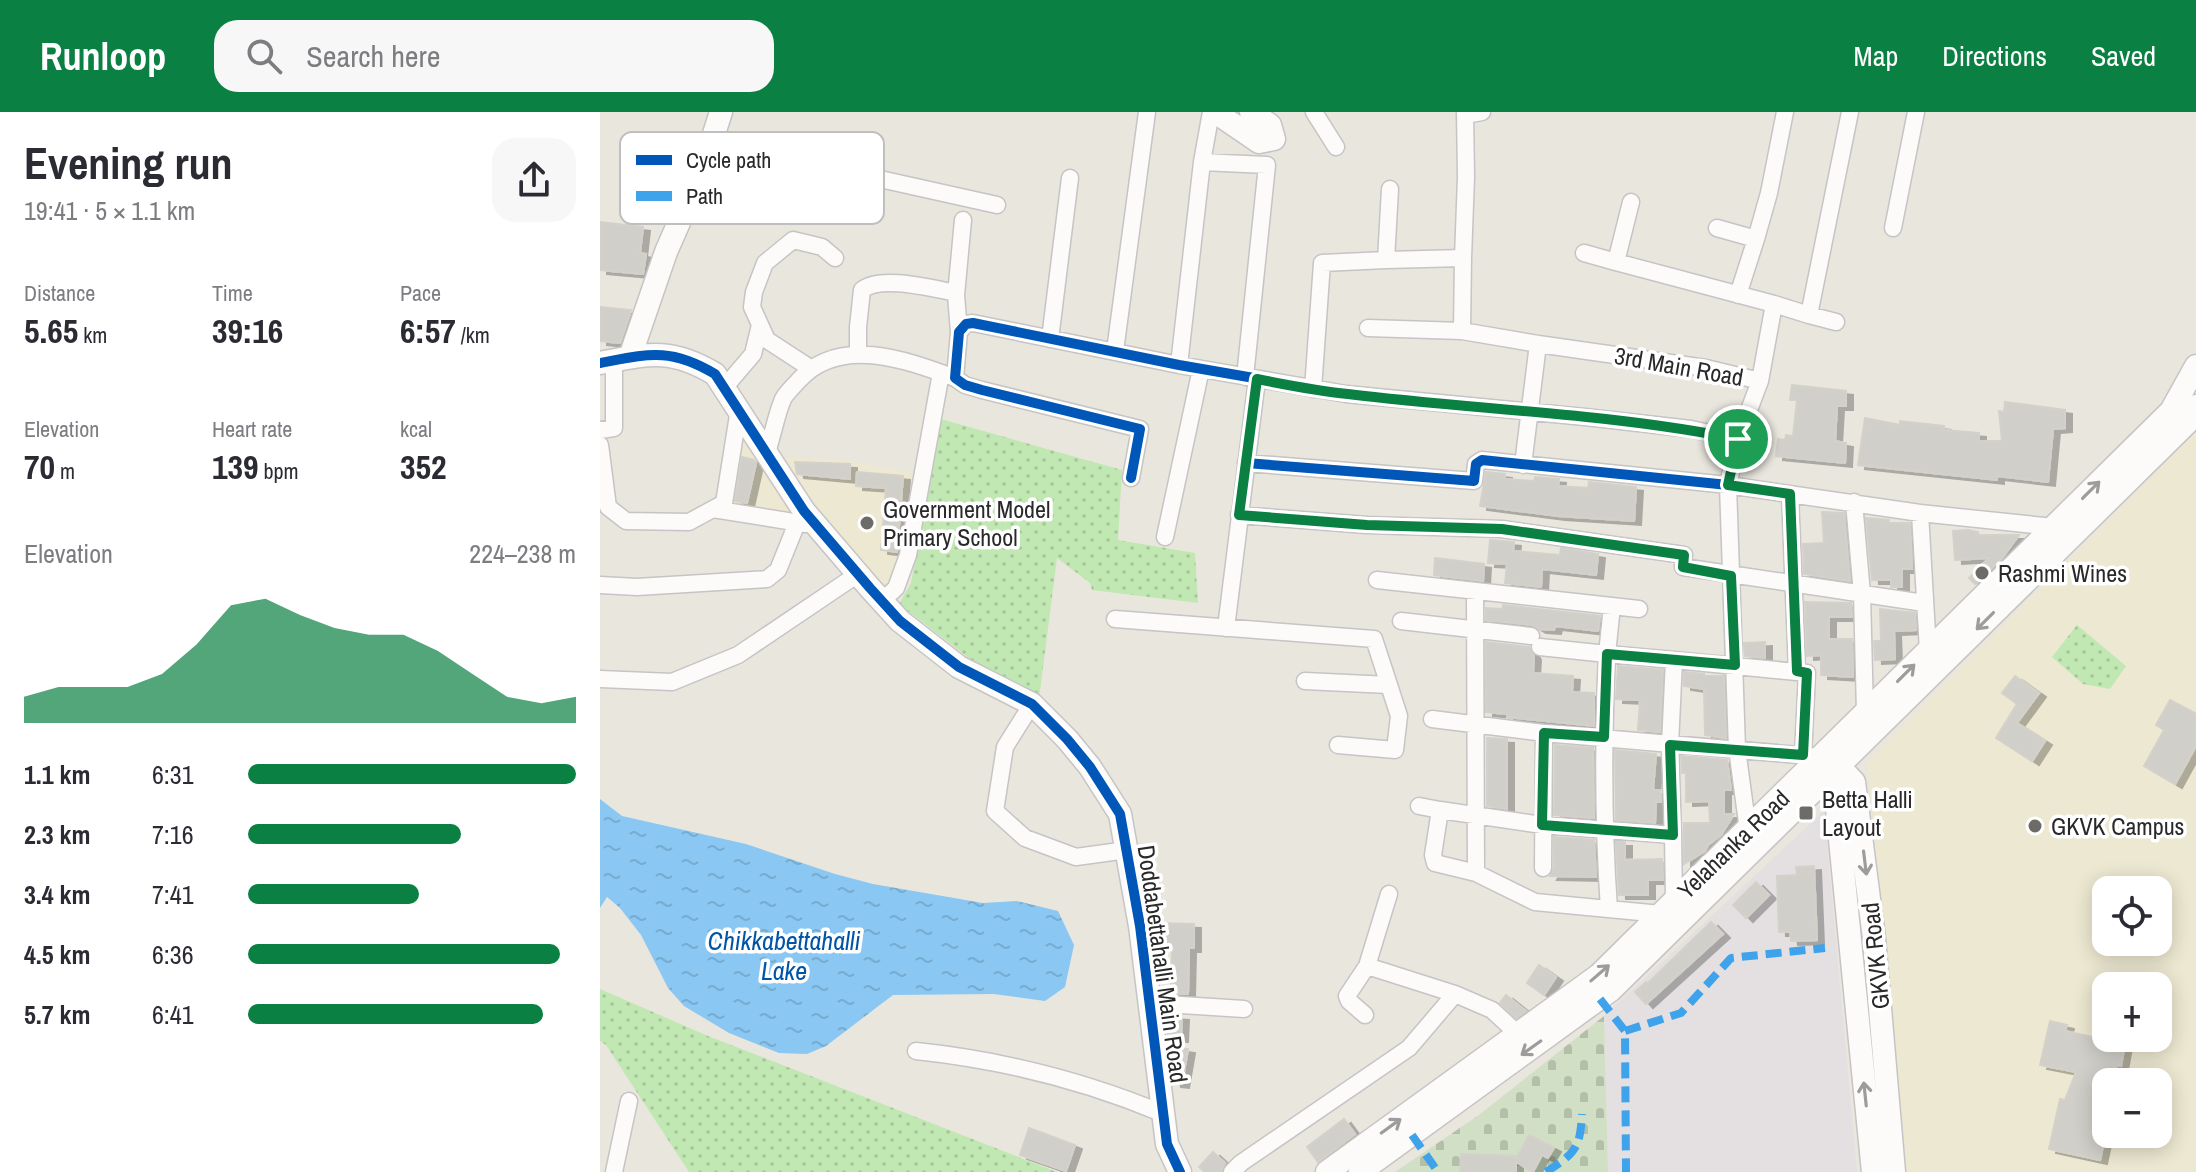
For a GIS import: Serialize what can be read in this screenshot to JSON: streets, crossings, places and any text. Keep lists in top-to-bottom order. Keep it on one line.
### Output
{"streets":{"main road":["Yelahanka Road","GKVK Road","Doddabettahalli Main Road"],"street":["3rd Main Road"]},"crossings":[["Yelahanka Road","GKVK Road"]],"water":["Chikkabettahalli Lake"],"places":{"other":["Government Model Primary School","Rashmi Wines","GKVK Campus"],"transit":["Betta Halli Layout"]},"legend":["Cycle path","Path"],"page":{"header":"Runloop","search":"Search here","nav":["Map","Directions","Saved"],"heading":["Evening run","19:41 · 5 × 1.1 km"],"stats":[["Distance","5.65 km"],["Time","39:16"],["Pace","6:57 /km"],["Elevation","70 m"],["Heart rate","139 bpm"],["kcal","352"]],"chart":["Elevation","224–238 m"],"list":[{"name":"1.1 km","note":"6:31"},{"name":"2.3 km","note":"7:16"},{"name":"3.4 km","note":"7:41"},{"name":"4.5 km","note":"6:36"},{"name":"5.7 km","note":"6:41"}],"map_buttons":["+","−"]}}
